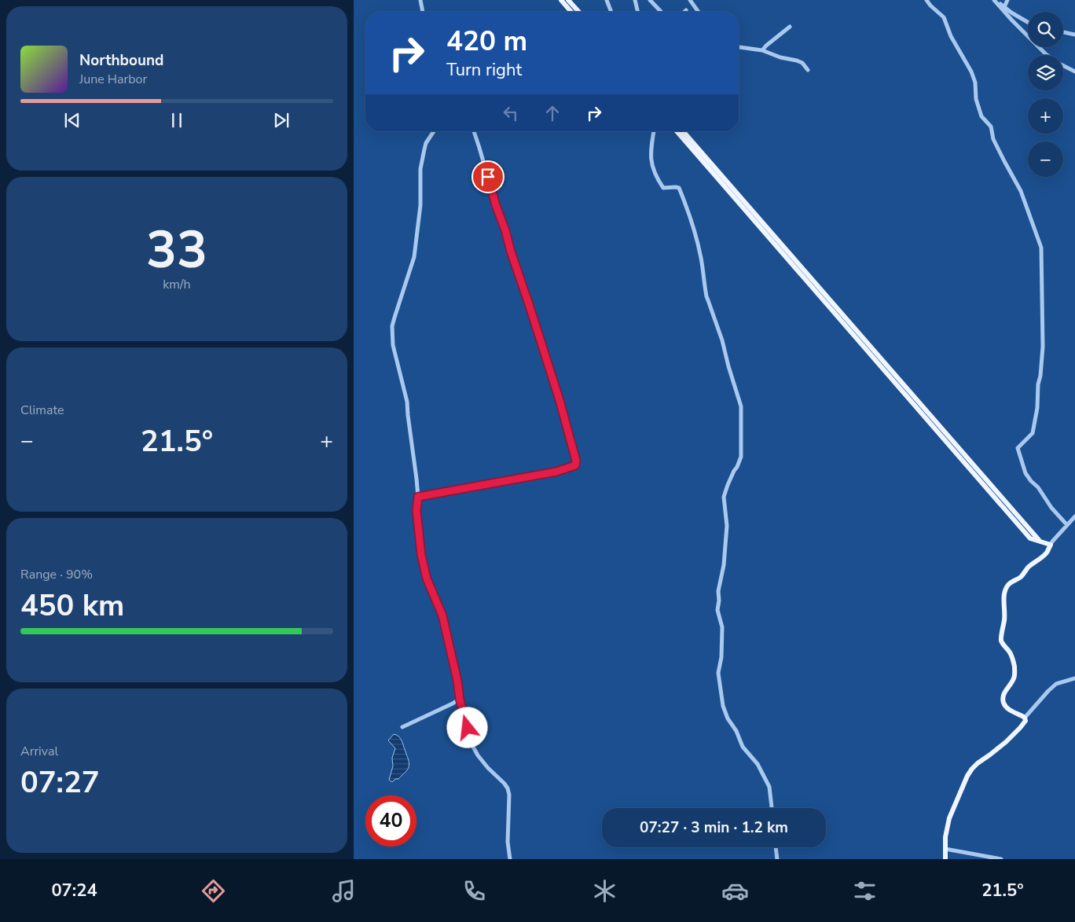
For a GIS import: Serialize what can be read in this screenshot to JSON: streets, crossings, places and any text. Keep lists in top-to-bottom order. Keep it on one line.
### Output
{"page":{"map_buttons":["+","−"],"turn":["420 m","Turn right"],"song":["Northbound","June Harbor"],"tile":[["33","km/h"],"Climate",["Range · 90%","450 km"],["Arrival","07:27"]],"heat":["−","21.5°","+"],"limit":"40","trip":"07:27 · 3 min · 1.2 km","tabs":["07:24","21.5°"]}}
